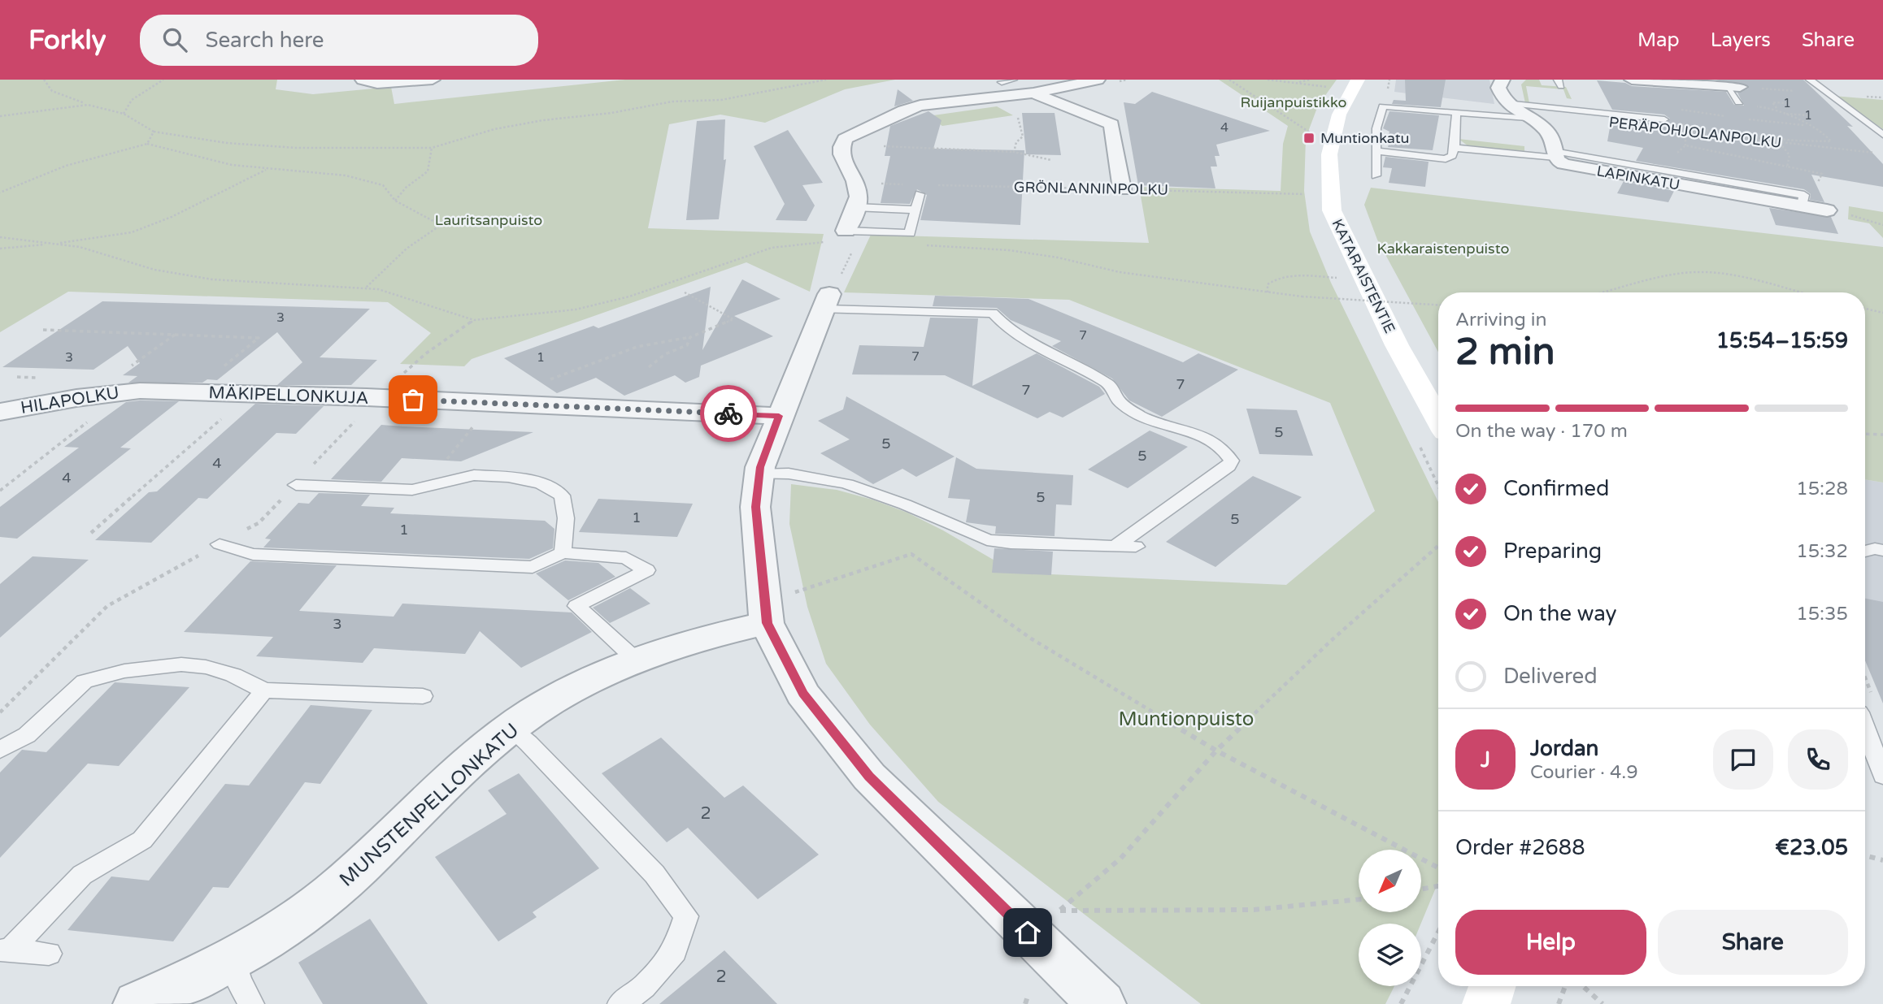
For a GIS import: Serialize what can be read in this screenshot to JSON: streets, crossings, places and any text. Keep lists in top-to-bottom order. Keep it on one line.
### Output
{"streets":{"street":["LAPINKATU","KATARAISTENTIE","MÄKIPELLONKUJA","HILAPOLKU","MUNSTENPELLONKATU"],"path":["PERÄPOHJOLANPOLKU","GRÖNLANNINPOLKU"]},"crossings":[["MÄKIPELLONKUJA","HILAPOLKU"]],"parks":["Ruijanpuistikko","Lauritsanpuisto","Kakkaraistenpuisto","Muntionpuisto"],"places":{"transit":["Muntionkatu"]},"house_numbers":["1","1","4","3","7","7","3","1","7","7","5","5","5","4","4","5","1","5","1","3","2","2"],"north":"bottom left","page":{"header":"Forkly","search":"Search here","nav":["Map","Layers","Share"],"heading":["2 min","Arriving in","15:54–15:59"],"panel":["Jordan","Courier · 4.9","Order #2688","€23.05"],"bar":"On the way · 170 m","list":[["Confirmed","15:28"],["Preparing","15:32"],["On the way","15:35"],"Delivered"],"round":"J","buttons":["Help","Share"]}}
